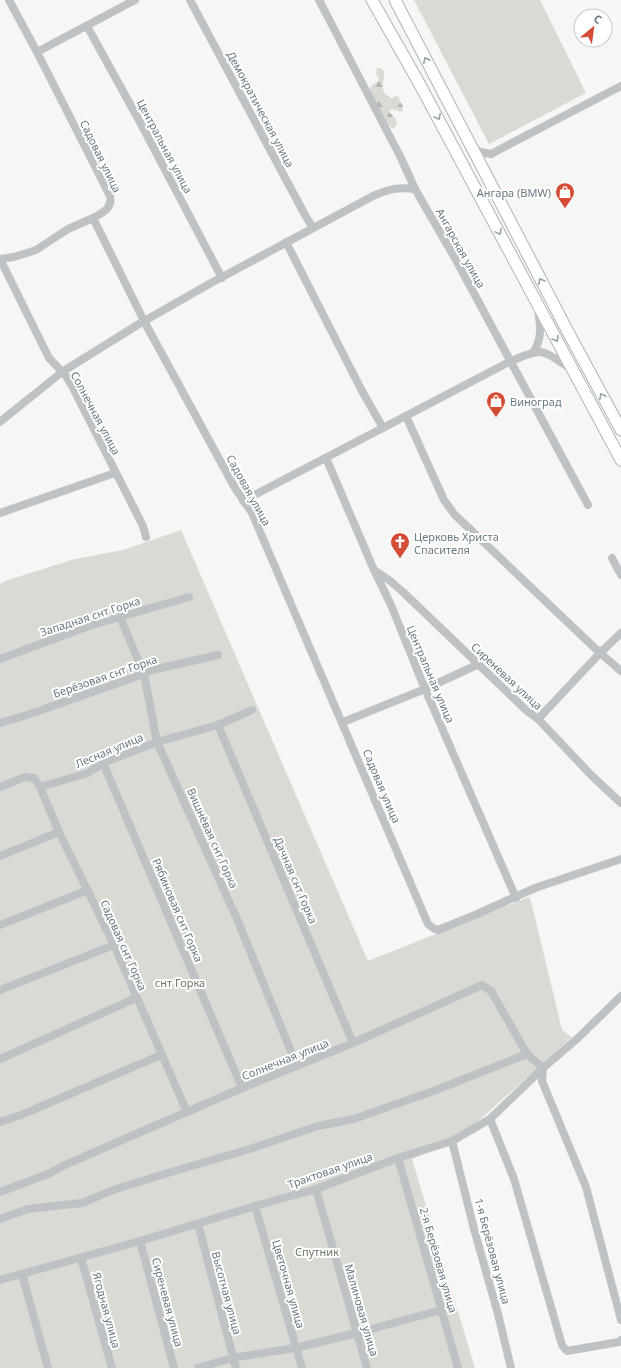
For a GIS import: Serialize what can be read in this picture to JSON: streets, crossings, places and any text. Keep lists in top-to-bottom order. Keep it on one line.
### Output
{"streets":{"street":["Демократическая улица","Центральная улица","Садовая улица","Ангарская улица","Солнечная улица","Западная снт Горка","Берёзовая снт Горка","Сиреневая улица","Лесная улица","Вишнёвая снт Горка","Дачная снт Горка","Рябиновая снт Горка","Садовая снт Горка","Трактовая улица","1-я Берёзовая улица","2-я Берёзовая улица","Цветочная улица","Высотная улица","Ягодная улица","Малиновая улица"]},"crossings":[["Центральная улица","Садовая улица"],["Центральная улица","Сиреневая улица"],["Солнечная улица","Вишнёвая снт Горка"],["Солнечная улица","Дачная снт Горка"],["Солнечная улица","Рябиновая снт Горка"],["Солнечная улица","Садовая снт Горка"],["Солнечная улица","Трактовая улица"],["Западная снт Горка","Вишнёвая снт Горка"],["Берёзовая снт Горка","Вишнёвая снт Горка"],["Сиреневая улица","Трактовая улица"],["Лесная улица","Вишнёвая снт Горка"],["Лесная улица","Дачная снт Горка"],["Лесная улица","Рябиновая снт Горка"],["Лесная улица","Садовая снт Горка"],["Трактовая улица","1-я Берёзовая улица"],["Трактовая улица","2-я Берёзовая улица"],["Трактовая улица","Цветочная улица"],["Трактовая улица","Высотная улица"],["Трактовая улица","Ягодная улица"],["Трактовая улица","Малиновая улица"]],"parks":["снт Горка","Спутник"],"places":{"shop":["Ангара (BMW)","Виноград"],"church":["Церковь Христа Спасителя"]},"north":"top right"}
